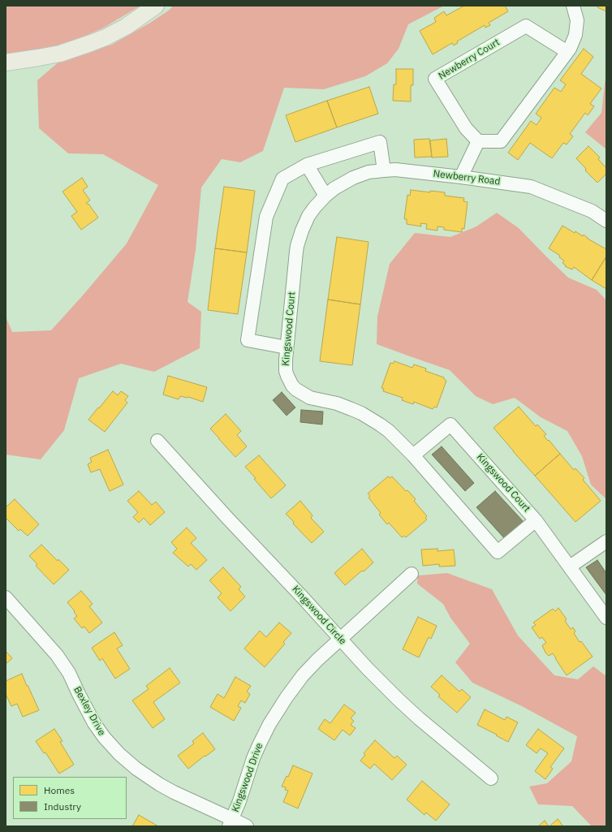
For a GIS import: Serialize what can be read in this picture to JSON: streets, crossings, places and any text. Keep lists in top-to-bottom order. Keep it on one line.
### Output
{"streets":{"street":["Newberry Court","Newberry Road","Kingswood Court","Kingswood Circle","Bexley Drive","Kingswood Drive"]},"crossings":[["Newberry Road","Kingswood Court"],["Kingswood Circle","Kingswood Drive"],["Bexley Drive","Kingswood Drive"]],"legend":["Homes","Industry"]}
